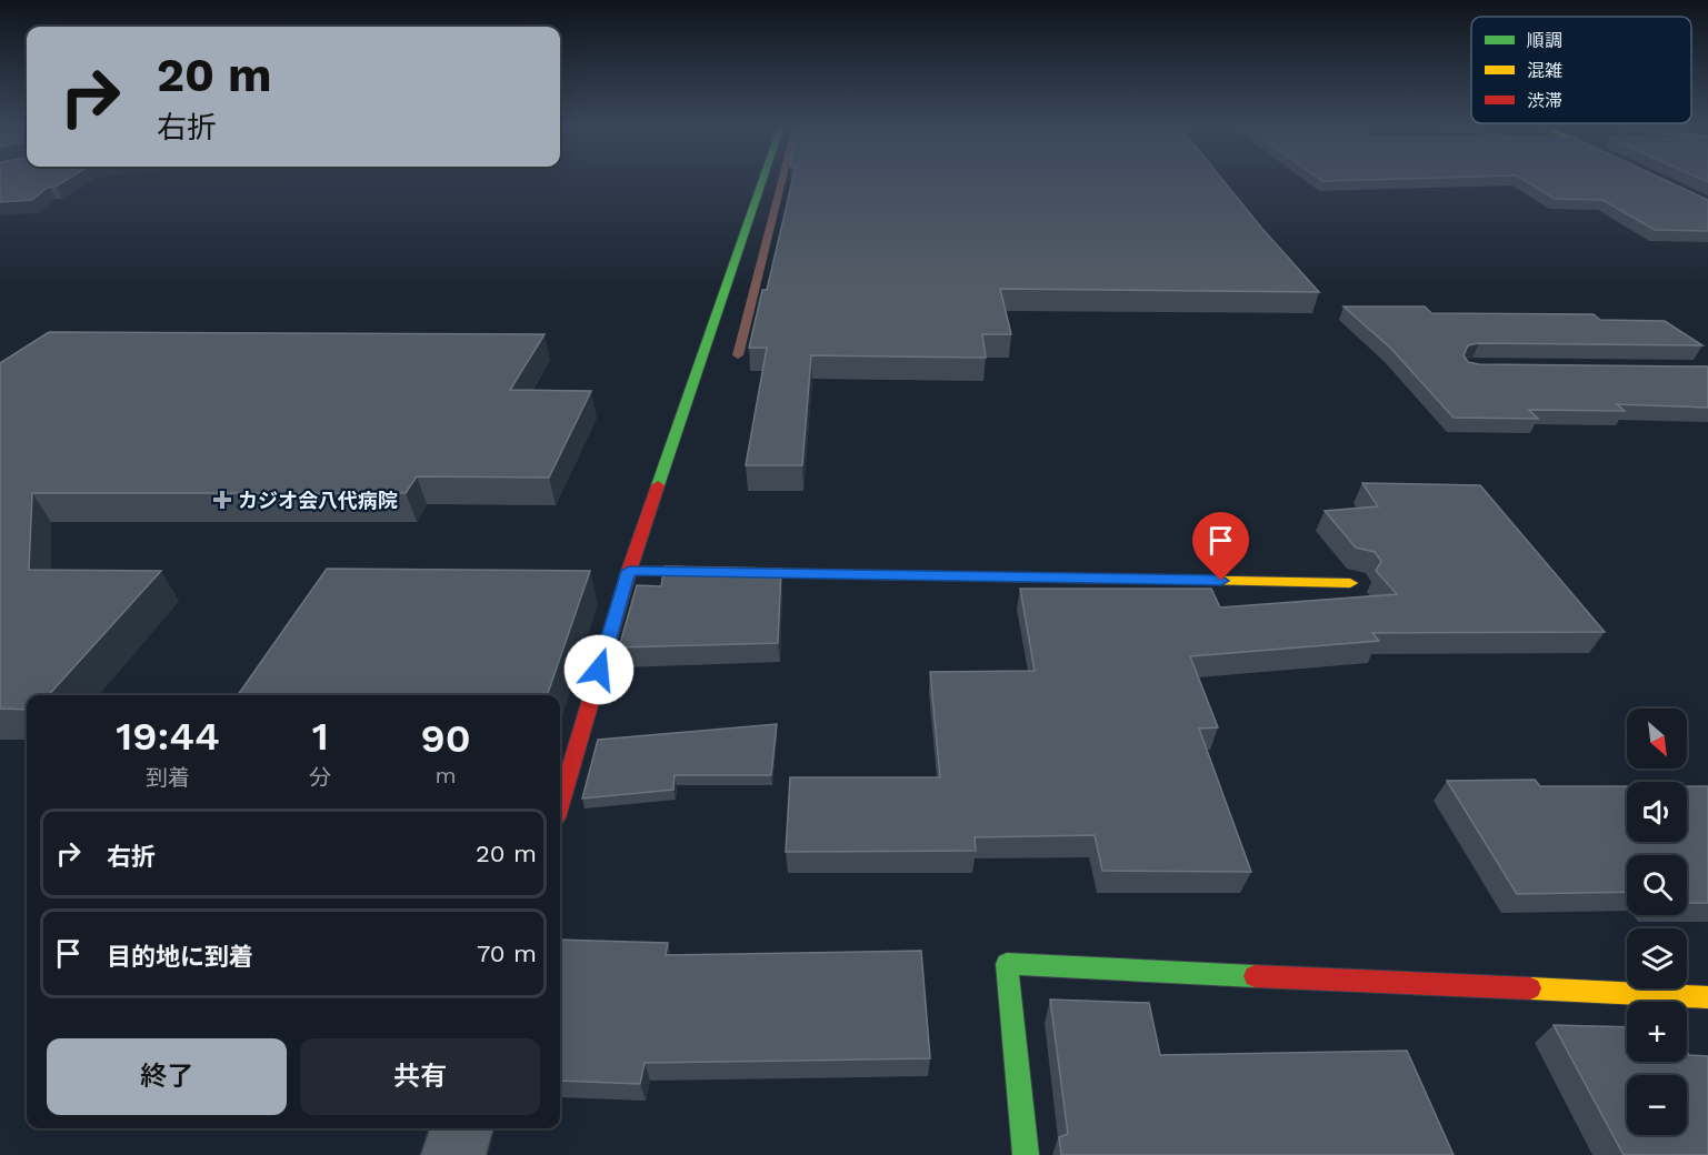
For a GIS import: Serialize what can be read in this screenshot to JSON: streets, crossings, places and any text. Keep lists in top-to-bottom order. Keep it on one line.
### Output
{"places":{"health":["カジオ会八代病院"]},"legend":["順調","混雑","渋滞"],"north":"bottom right","page":{"turn":["20 m","右折"],"eta":["19:44","到着","1","分","90","m"],"map_buttons":["+","−"],"list":[{"name":"右折","value":"20 m"},{"name":"目的地に到着","value":"70 m"}],"buttons":["終了","共有"]}}
